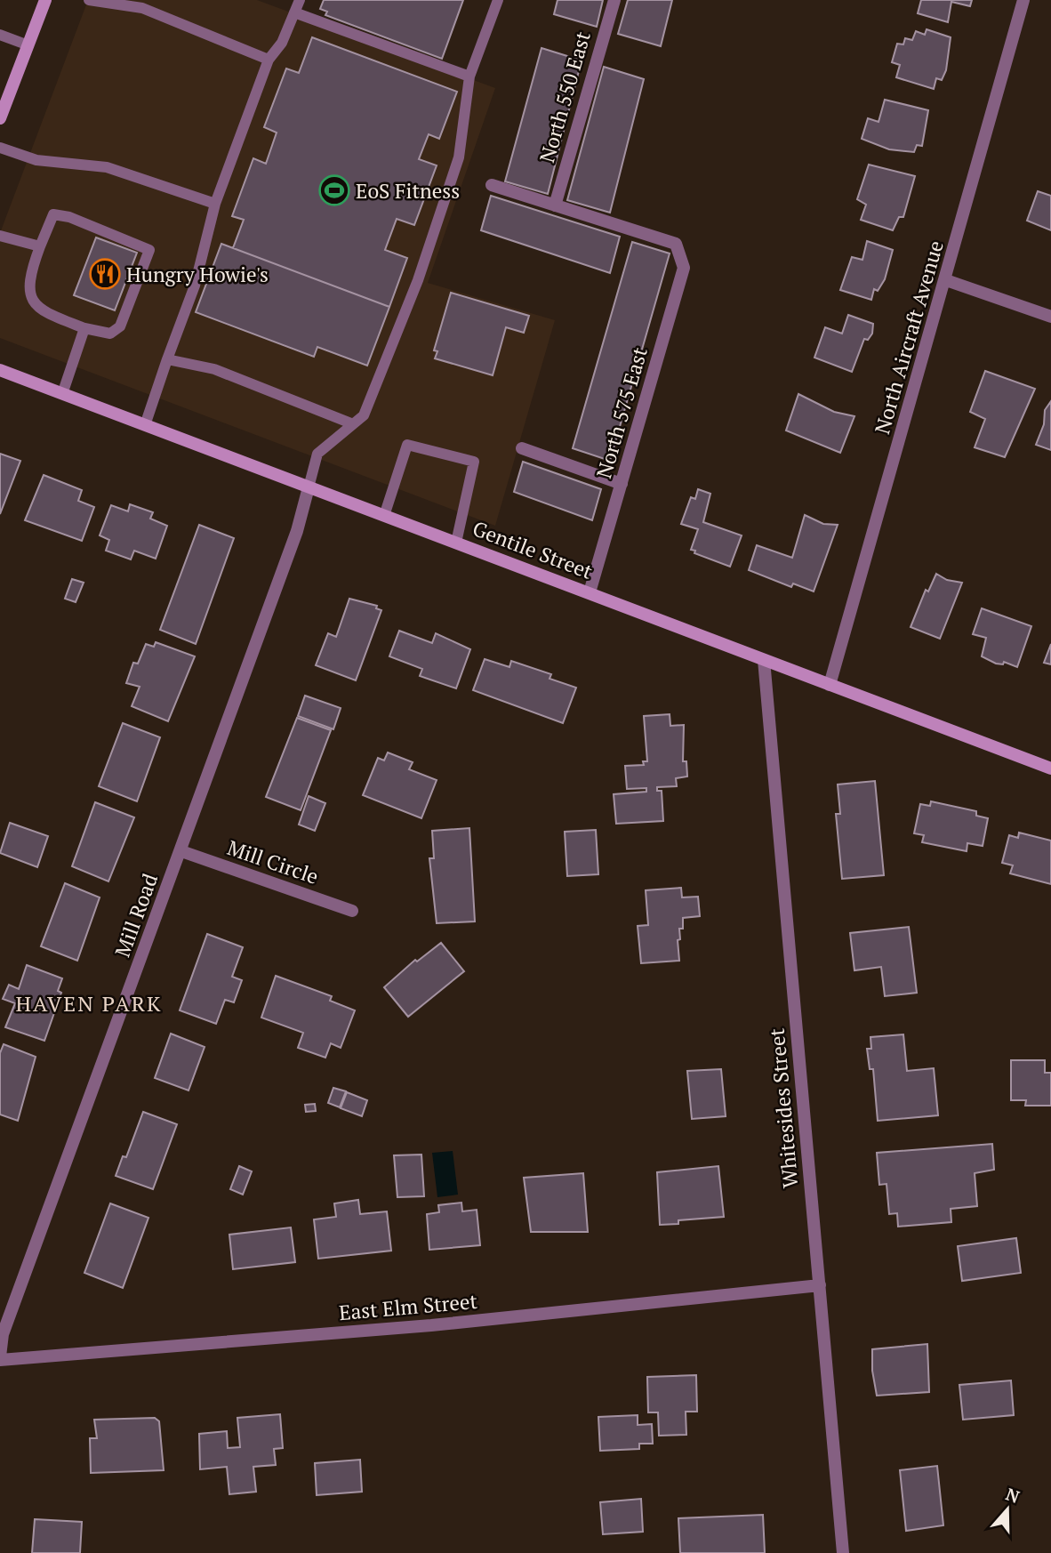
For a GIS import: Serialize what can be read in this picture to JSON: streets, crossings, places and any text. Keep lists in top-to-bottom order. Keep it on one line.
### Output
{"streets":{"main road":["Gentile Street"],"street":["North 550 East","North Aircraft Avenue","North 575 East","Mill Circle","Mill Road","Whitesides Street","East Elm Street"]},"crossings":[["North 550 East","North 575 East"],["North Aircraft Avenue","Gentile Street"],["North 575 East","Gentile Street"],["Gentile Street","Mill Road"],["Gentile Street","Whitesides Street"],["Mill Circle","Mill Road"],["Mill Road","East Elm Street"],["Whitesides Street","East Elm Street"]],"districts":["HAVEN PARK"],"places":{"sports":["EoS Fitness"],"restaurant":["Hungry Howie's"]},"north":"top"}
